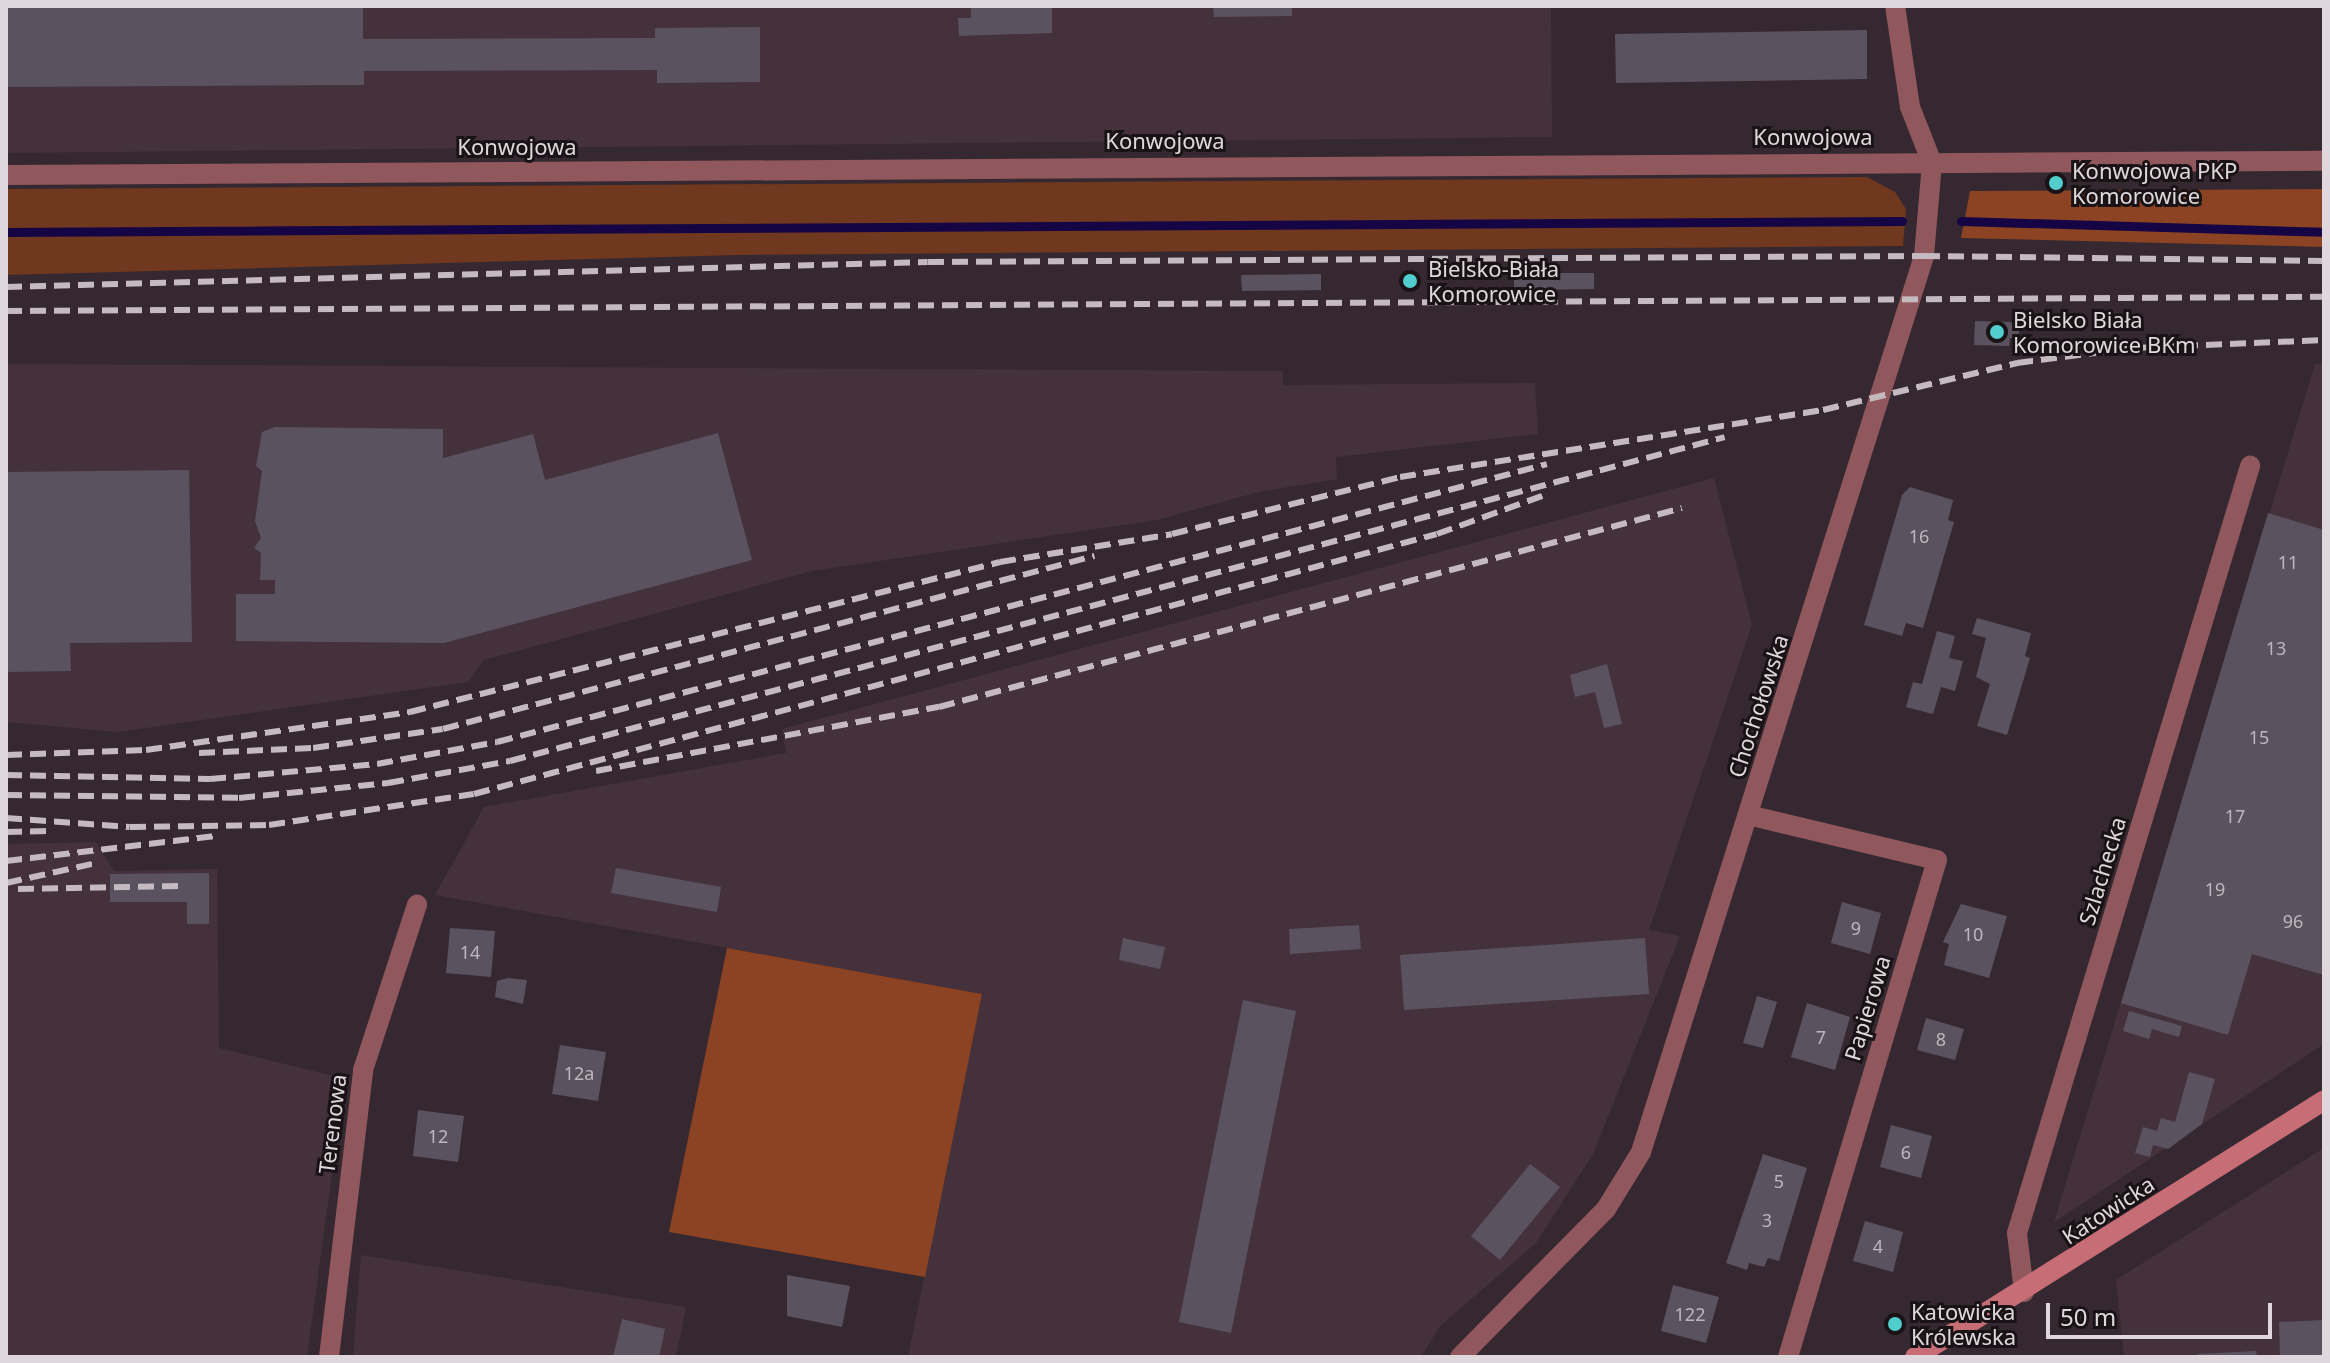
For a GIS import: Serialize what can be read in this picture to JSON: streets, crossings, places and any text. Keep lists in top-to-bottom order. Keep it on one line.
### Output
{"streets":{"street":["Konwojowa","Chochołowska","Szlachecka","Papierowa","Terenowa","Katowicka"]},"crossings":[["Konwojowa","Chochołowska"],["Chochołowska","Papierowa"],["Szlachecka","Katowicka"]],"places":["Konwojowa PKP Komorowice","Bielsko-Biała Komorowice","Bielsko Biała Komorowice BKm","Katowicka Królewska"],"house_numbers":["16","11","13","15","17","19","96","9","10","14","7","8","12a","12","6","5","3","4","122"],"scale_bar":"50 m"}
